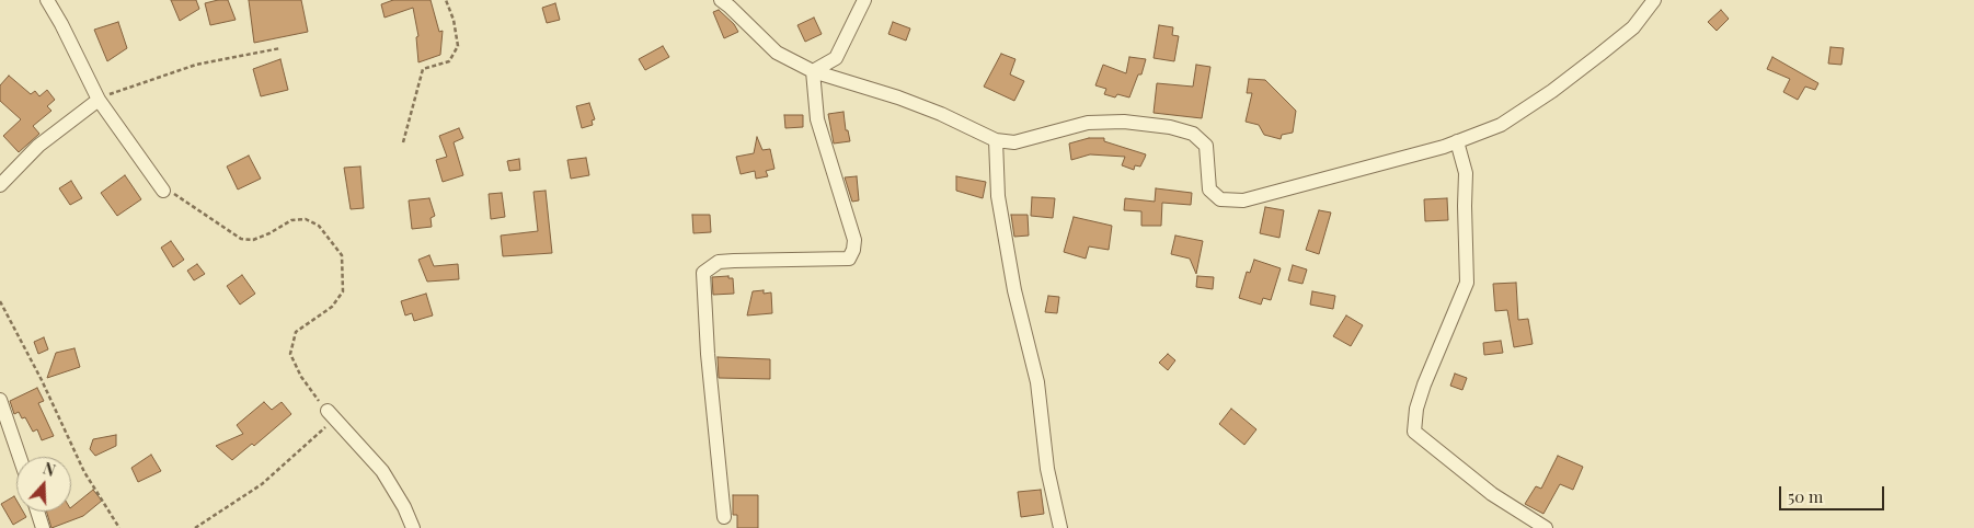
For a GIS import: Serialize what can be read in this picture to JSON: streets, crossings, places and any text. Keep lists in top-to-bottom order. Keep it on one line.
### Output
{"scale_bar":"50 m","north":"top"}
